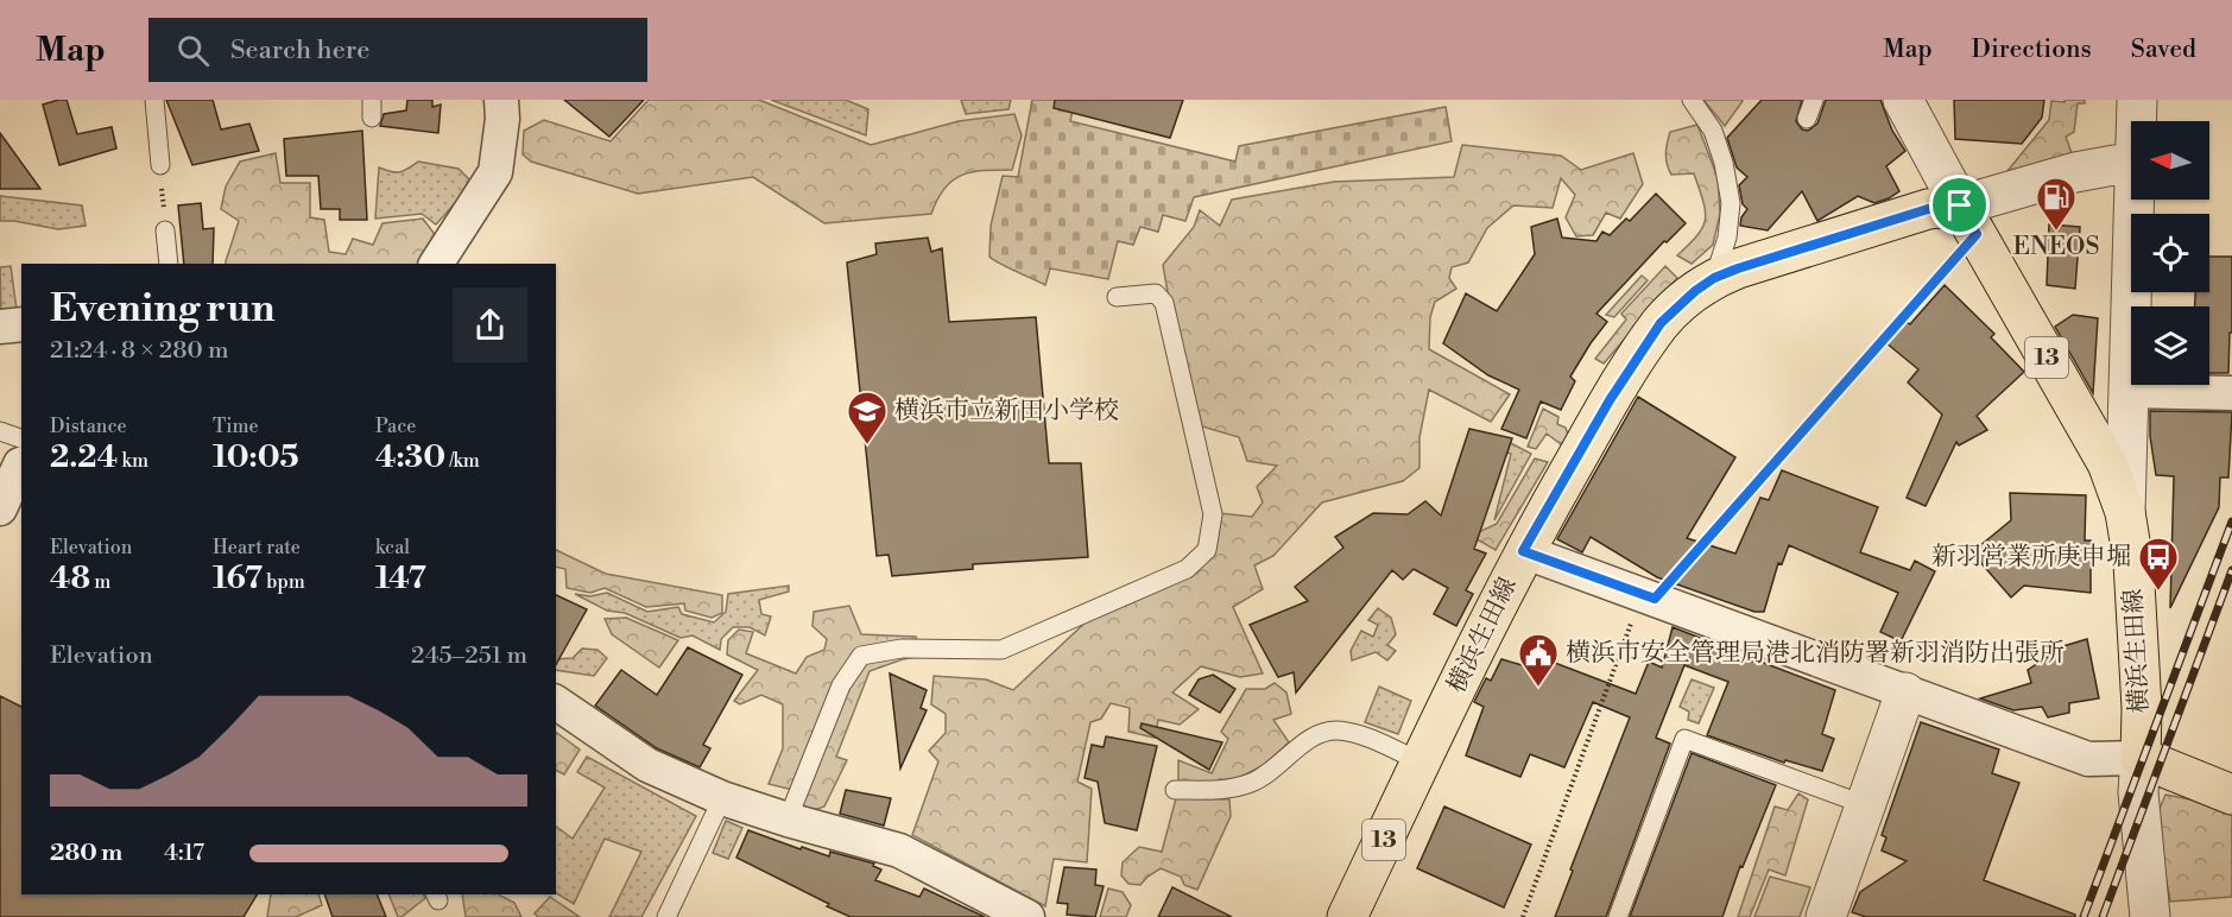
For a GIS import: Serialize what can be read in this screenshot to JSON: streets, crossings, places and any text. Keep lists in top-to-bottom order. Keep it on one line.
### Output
{"streets":{"main road":["13","横浜生田線"]},"places":{"fuel station":["ENEOS"],"school or university":["横浜市立新田小学校"],"bus stop":["新羽営業所庚申堀"],"public building":["横浜市安全管理局港北消防署新羽消防出張所"]},"north":"left","page":{"header":"Map","search":"Search here","nav":["Map","Directions","Saved"],"heading":["Evening run","21:24 · 8 × 280 m"],"stats":[["Distance","2.24 km"],["Time","10:05"],["Pace","4:30 /km"],["Elevation","48 m"],["Heart rate","167 bpm"],["kcal","147"]],"chart":["Elevation","245–251 m"],"list":[{"name":"280 m","note":"4:17"}]}}
